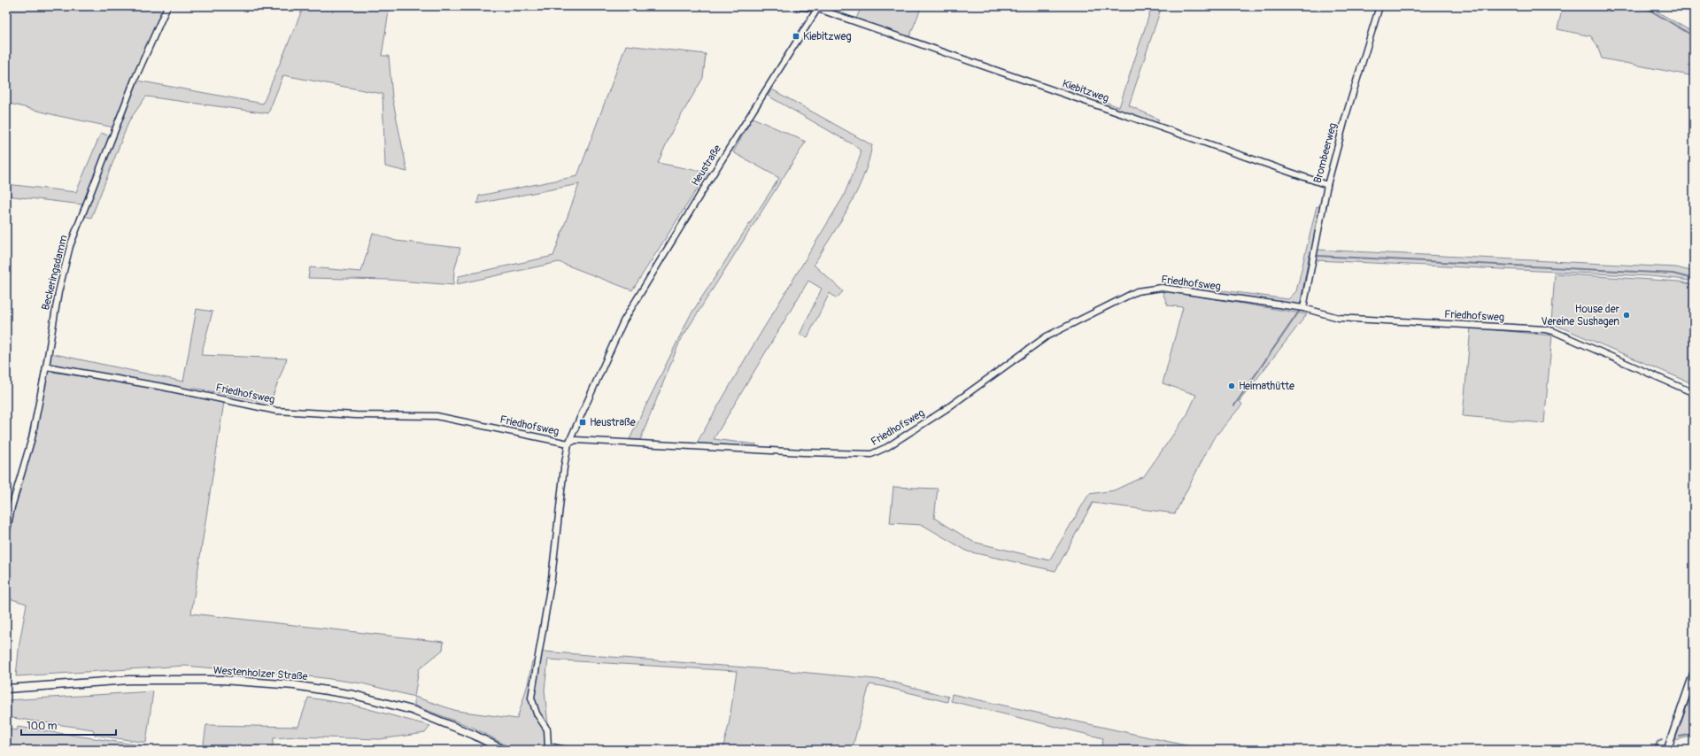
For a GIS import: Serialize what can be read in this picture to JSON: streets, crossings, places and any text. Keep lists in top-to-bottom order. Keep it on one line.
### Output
{"streets":{"main road":["Westenholzer Straße"],"street":["Kiebitzweg","Brombeerweg","Heustraße","Beckeringsdamm","Friedhofsweg"]},"crossings":[["Kiebitzweg","Brombeerweg"],["Kiebitzweg","Heustraße"],["Brombeerweg","Friedhofsweg"],["Heustraße","Friedhofsweg"],["Beckeringsdamm","Friedhofsweg"]],"places":{"transit":["Kiebitzweg","Heustraße"],"other":["House der Vereine Sushagen","Heimathütte"]},"scale_bar":"100 m"}
